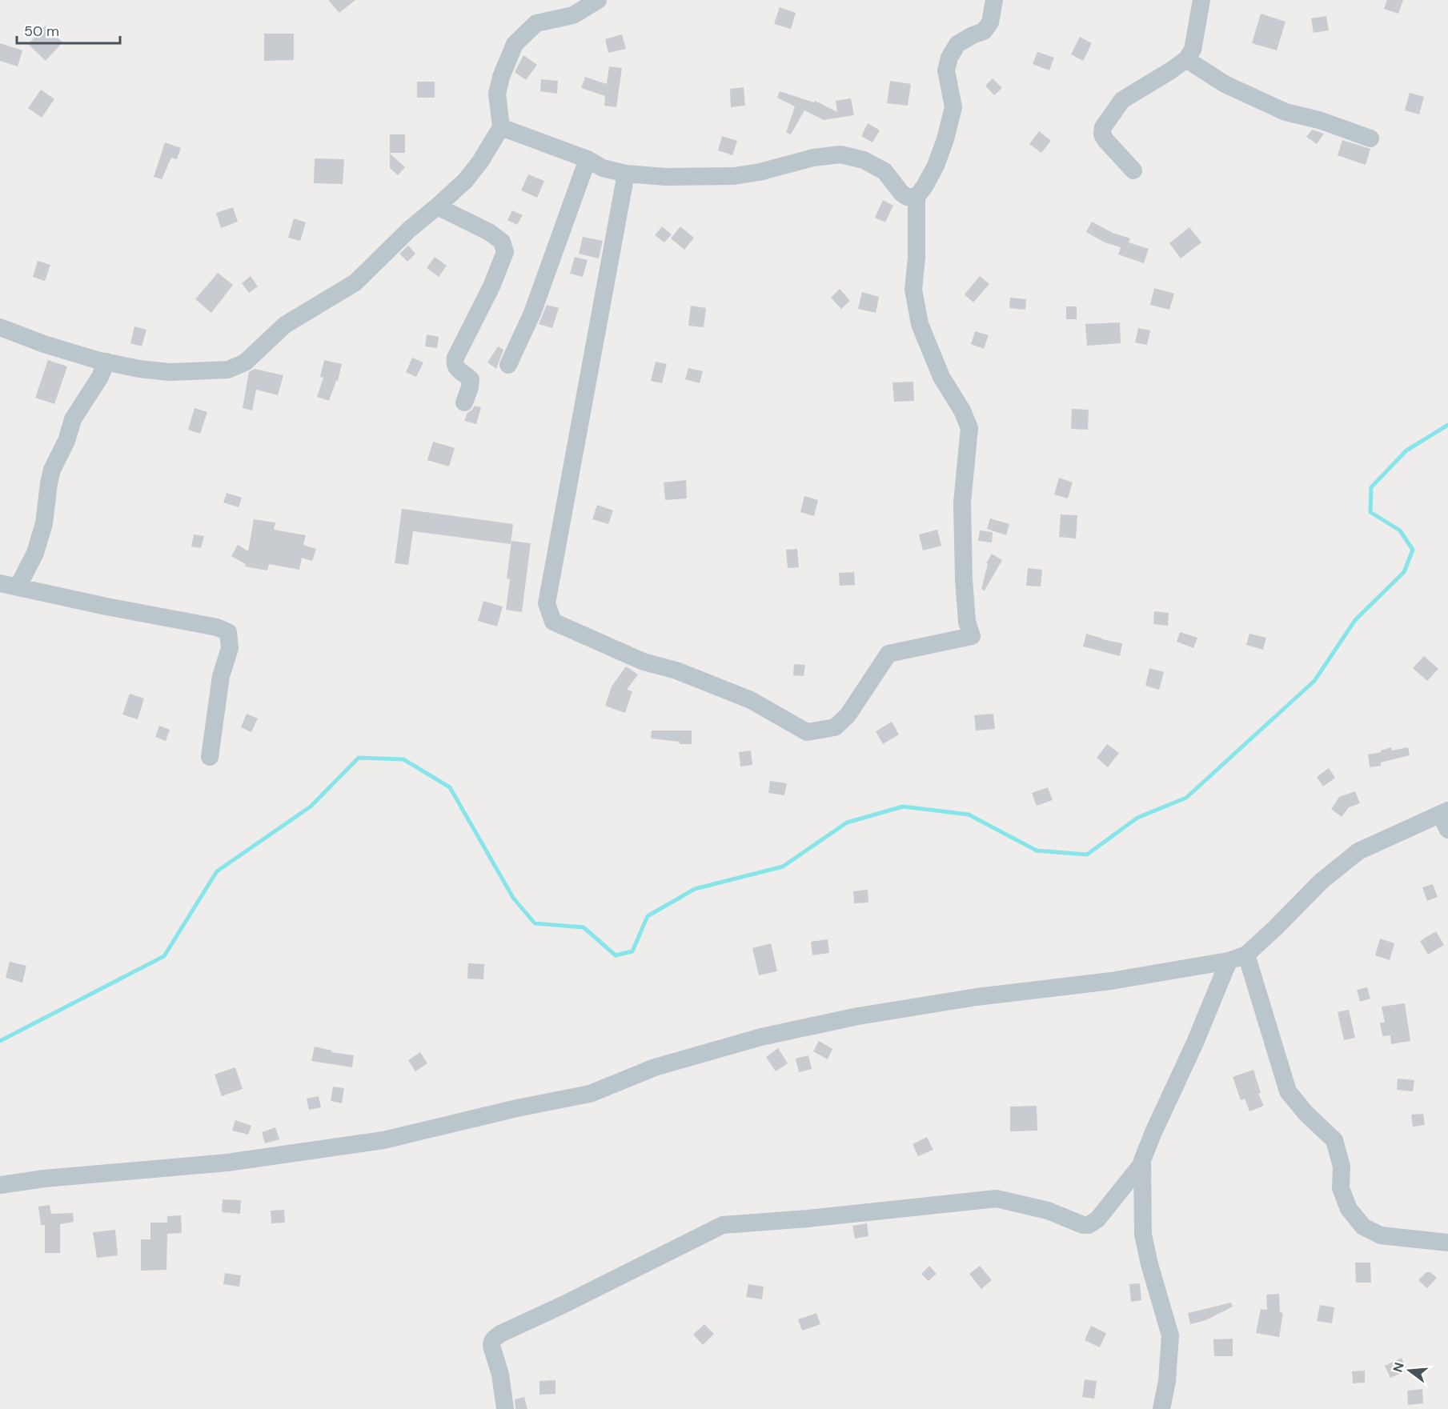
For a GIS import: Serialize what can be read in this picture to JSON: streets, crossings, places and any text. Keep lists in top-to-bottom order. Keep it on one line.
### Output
{"scale_bar":"50 m","north":"left"}
